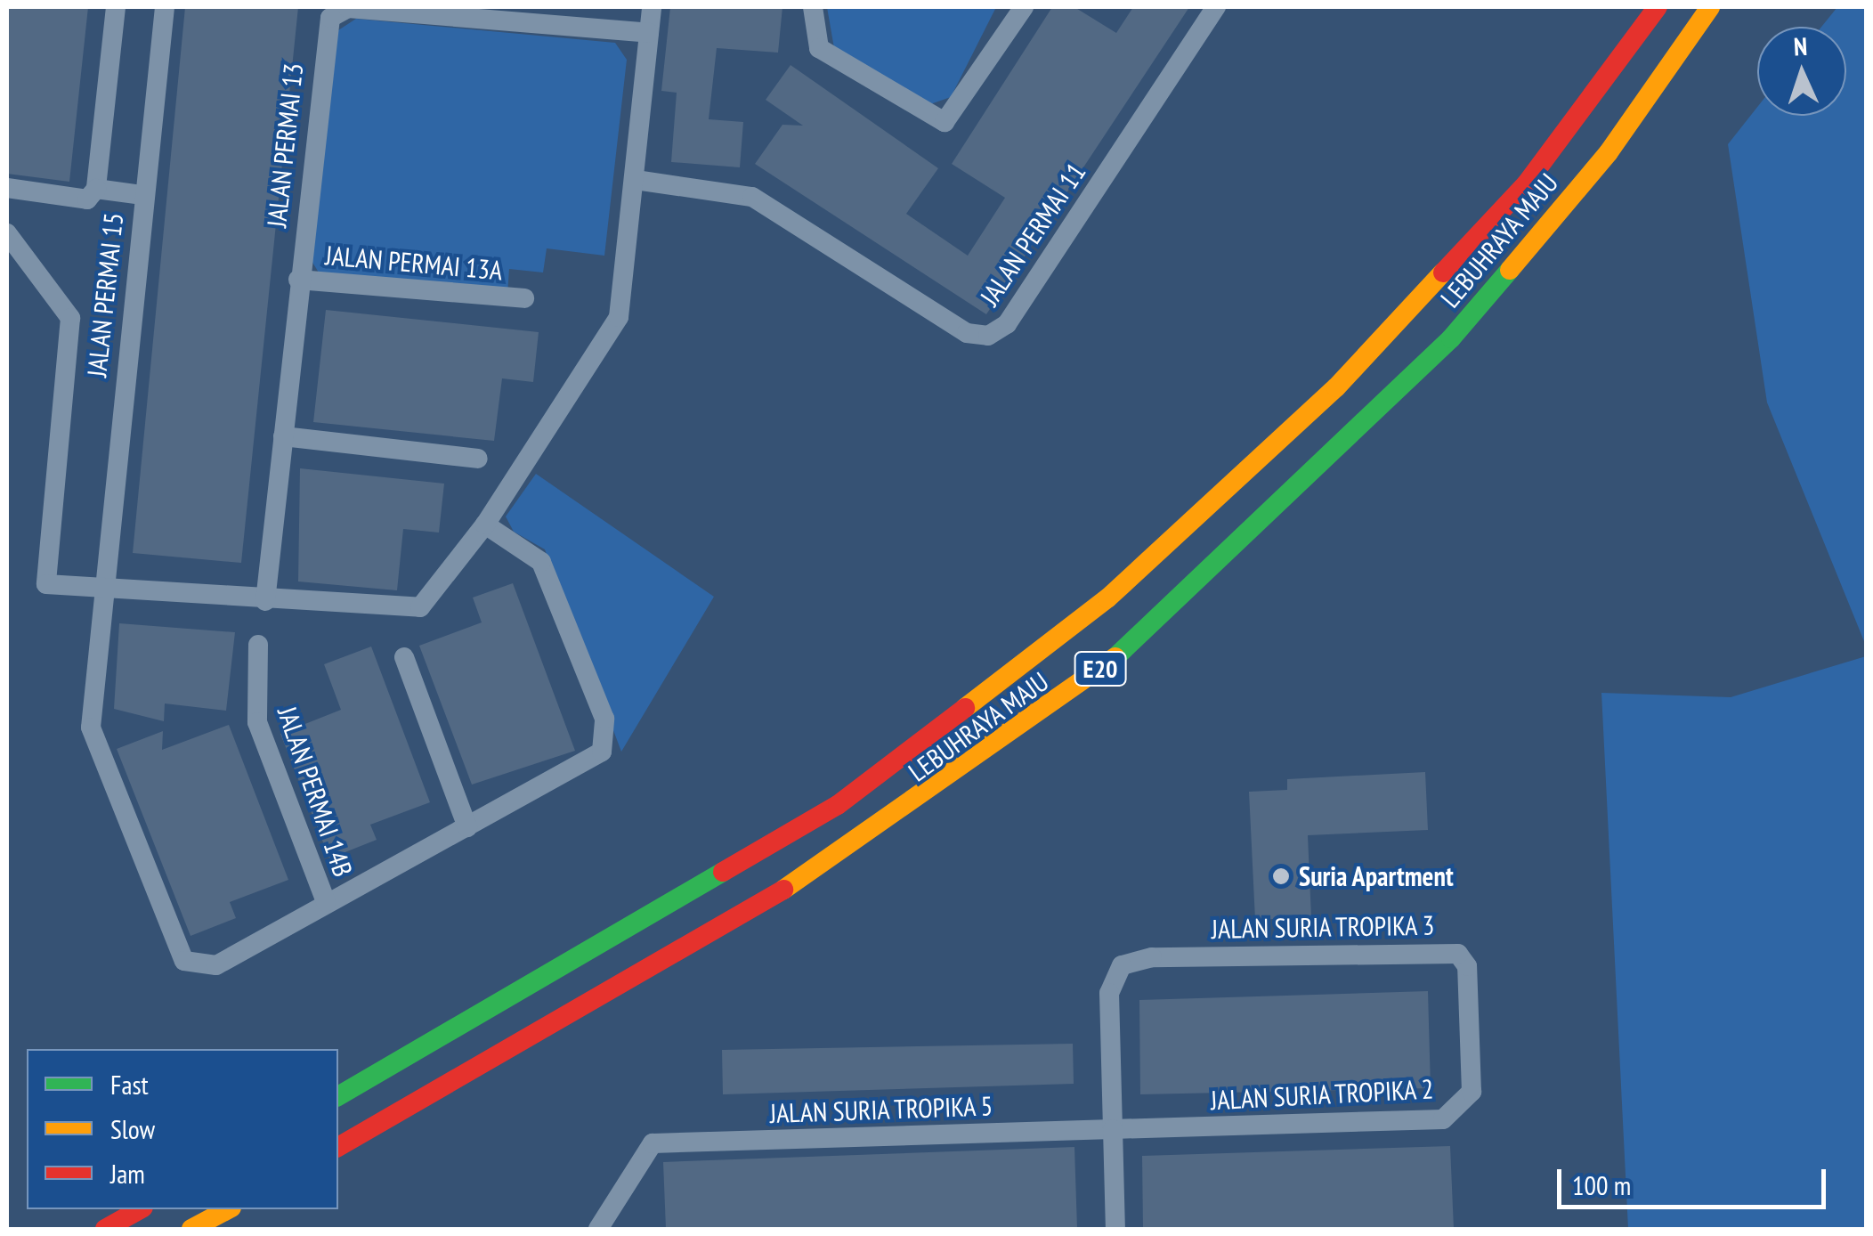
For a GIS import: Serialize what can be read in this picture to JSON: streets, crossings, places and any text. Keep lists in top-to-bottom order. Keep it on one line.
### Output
{"streets":{"highway":["LEBUHRAYA MAJU","E20"],"street":["JALAN PERMAI 13","JALAN PERMAI 11","JALAN PERMAI 13A","JALAN PERMAI 15","JALAN PERMAI 14B","JALAN SURIA TROPIKA 3","JALAN SURIA TROPIKA 2","JALAN SURIA TROPIKA 5"]},"crossings":[["JALAN PERMAI 13","JALAN PERMAI 13A"],["JALAN PERMAI 15","JALAN PERMAI 14B"],["JALAN SURIA TROPIKA 3","JALAN SURIA TROPIKA 2"],["JALAN SURIA TROPIKA 3","JALAN SURIA TROPIKA 5"],["JALAN SURIA TROPIKA 2","JALAN SURIA TROPIKA 5"]],"places":["Suria Apartment"],"legend":["Fast","Slow","Jam"],"scale_bar":"100 m","north":"top"}
